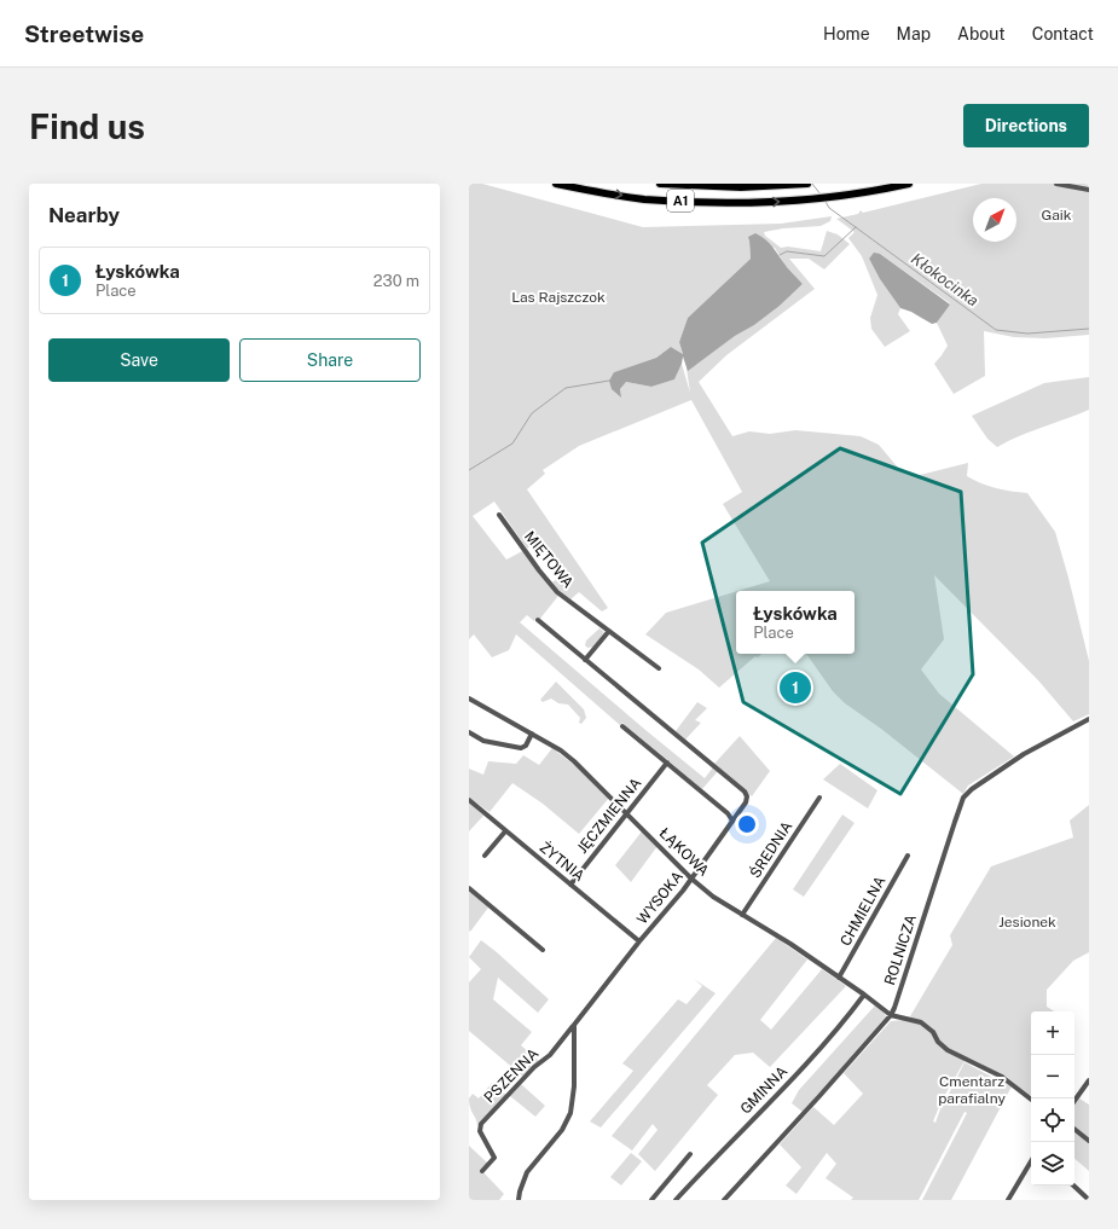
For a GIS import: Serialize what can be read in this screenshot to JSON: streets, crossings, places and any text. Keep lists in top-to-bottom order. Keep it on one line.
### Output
{"streets":{"highway":["A1"],"street":["MIĘTOWA","JĘCZMIENNA","ŚREDNIA","ŁĄKOWA","ŻYTNIA","WYSOKA","CHMIELNA","ROLNICZA","PSZENNA","GMINNA"]},"crossings":[["JĘCZMIENNA","ŁĄKOWA"],["JĘCZMIENNA","ŻYTNIA"],["ŚREDNIA","ŁĄKOWA"],["ŁĄKOWA","WYSOKA"],["ŁĄKOWA","CHMIELNA"],["ŁĄKOWA","ROLNICZA"],["ŁĄKOWA","GMINNA"],["ŻYTNIA","WYSOKA"],["WYSOKA","PSZENNA"]],"water":["Kłokocinka"],"parks":["Gaik","Las Rajszczok","Jesionek","Cmentarz parafialny"],"north":"top right","page":{"header":"Streetwise","nav":["Home","Map","About","Contact"],"buttons":["Directions",["Save","Share"]],"title":"Find us","heading":"Nearby","list":[{"mark":"1","name":"Łyskówka","note":"Place","value":"230 m"}],"popup":["Łyskówka","Place"],"pins":"1","map_buttons":["+","−"]}}
